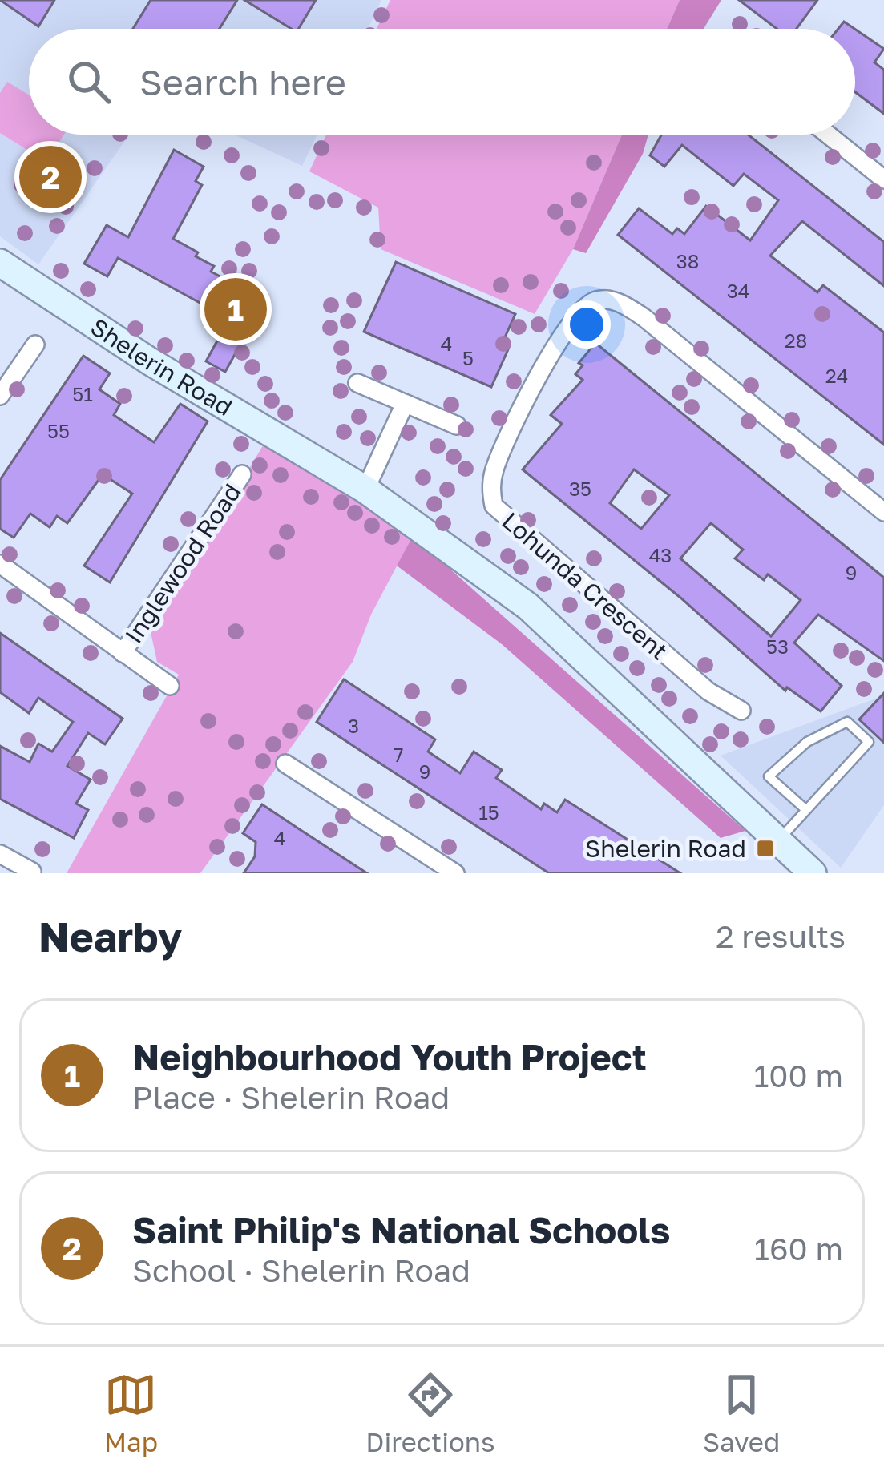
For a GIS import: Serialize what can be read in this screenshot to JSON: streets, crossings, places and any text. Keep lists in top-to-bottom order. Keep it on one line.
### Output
{"streets":{"street":["Shelerin Road","Inglewood Road","Lohunda Crescent"]},"places":{"transit":["Shelerin Road"]},"house_numbers":["38","34","28","4","5","24","51","55","35","43","9","53","3","7","9","15","4"],"page":{"search":"Search here","pins":["2","1"],"heading":["Nearby","2 results"],"list":[{"mark":"1","name":"Neighbourhood Youth Project","note":"Place · Shelerin Road","value":"100 m"},{"mark":"2","name":"Saint Philip's National Schools","note":"School · Shelerin Road","value":"160 m"}],"nav":["Map","Directions","Saved"]}}
